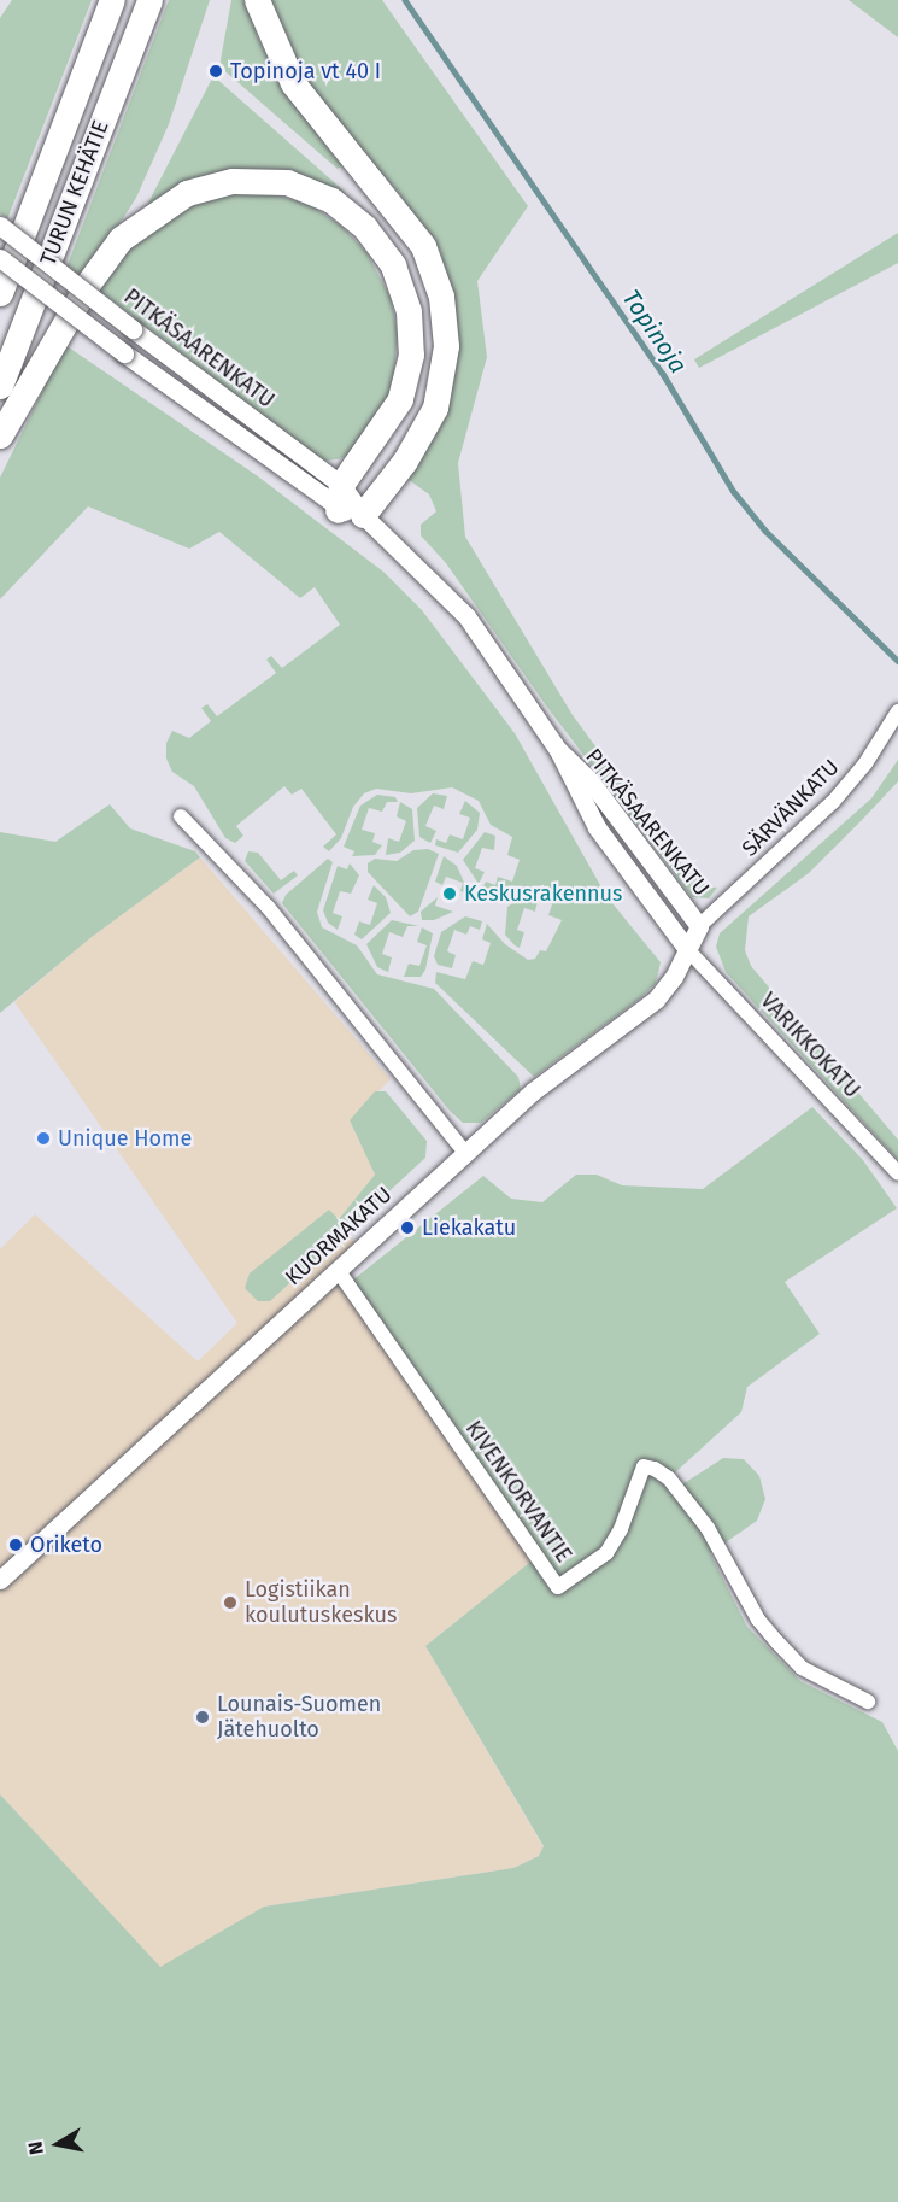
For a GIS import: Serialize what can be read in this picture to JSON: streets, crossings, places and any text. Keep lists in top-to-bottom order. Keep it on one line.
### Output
{"streets":{"highway":["TURUN KEHÄTIE"],"street":["PITKÄSAARENKATU","SÄRVÄNKATU","VARIKKOKATU","KUORMAKATU","KIVENKORVANTIE"]},"crossings":[["PITKÄSAARENKATU","SÄRVÄNKATU"],["PITKÄSAARENKATU","VARIKKOKATU"],["PITKÄSAARENKATU","KUORMAKATU"],["SÄRVÄNKATU","KUORMAKATU"],["VARIKKOKATU","KUORMAKATU"],["KUORMAKATU","KIVENKORVANTIE"]],"water":["Topinoja"],"places":["Topinoja vt 40 I","Keskusrakennus","Unique Home","Liekakatu","Oriketo","Logistiikan koulutuskeskus","Lounais-Suomen Jätehuolto"],"north":"left"}
